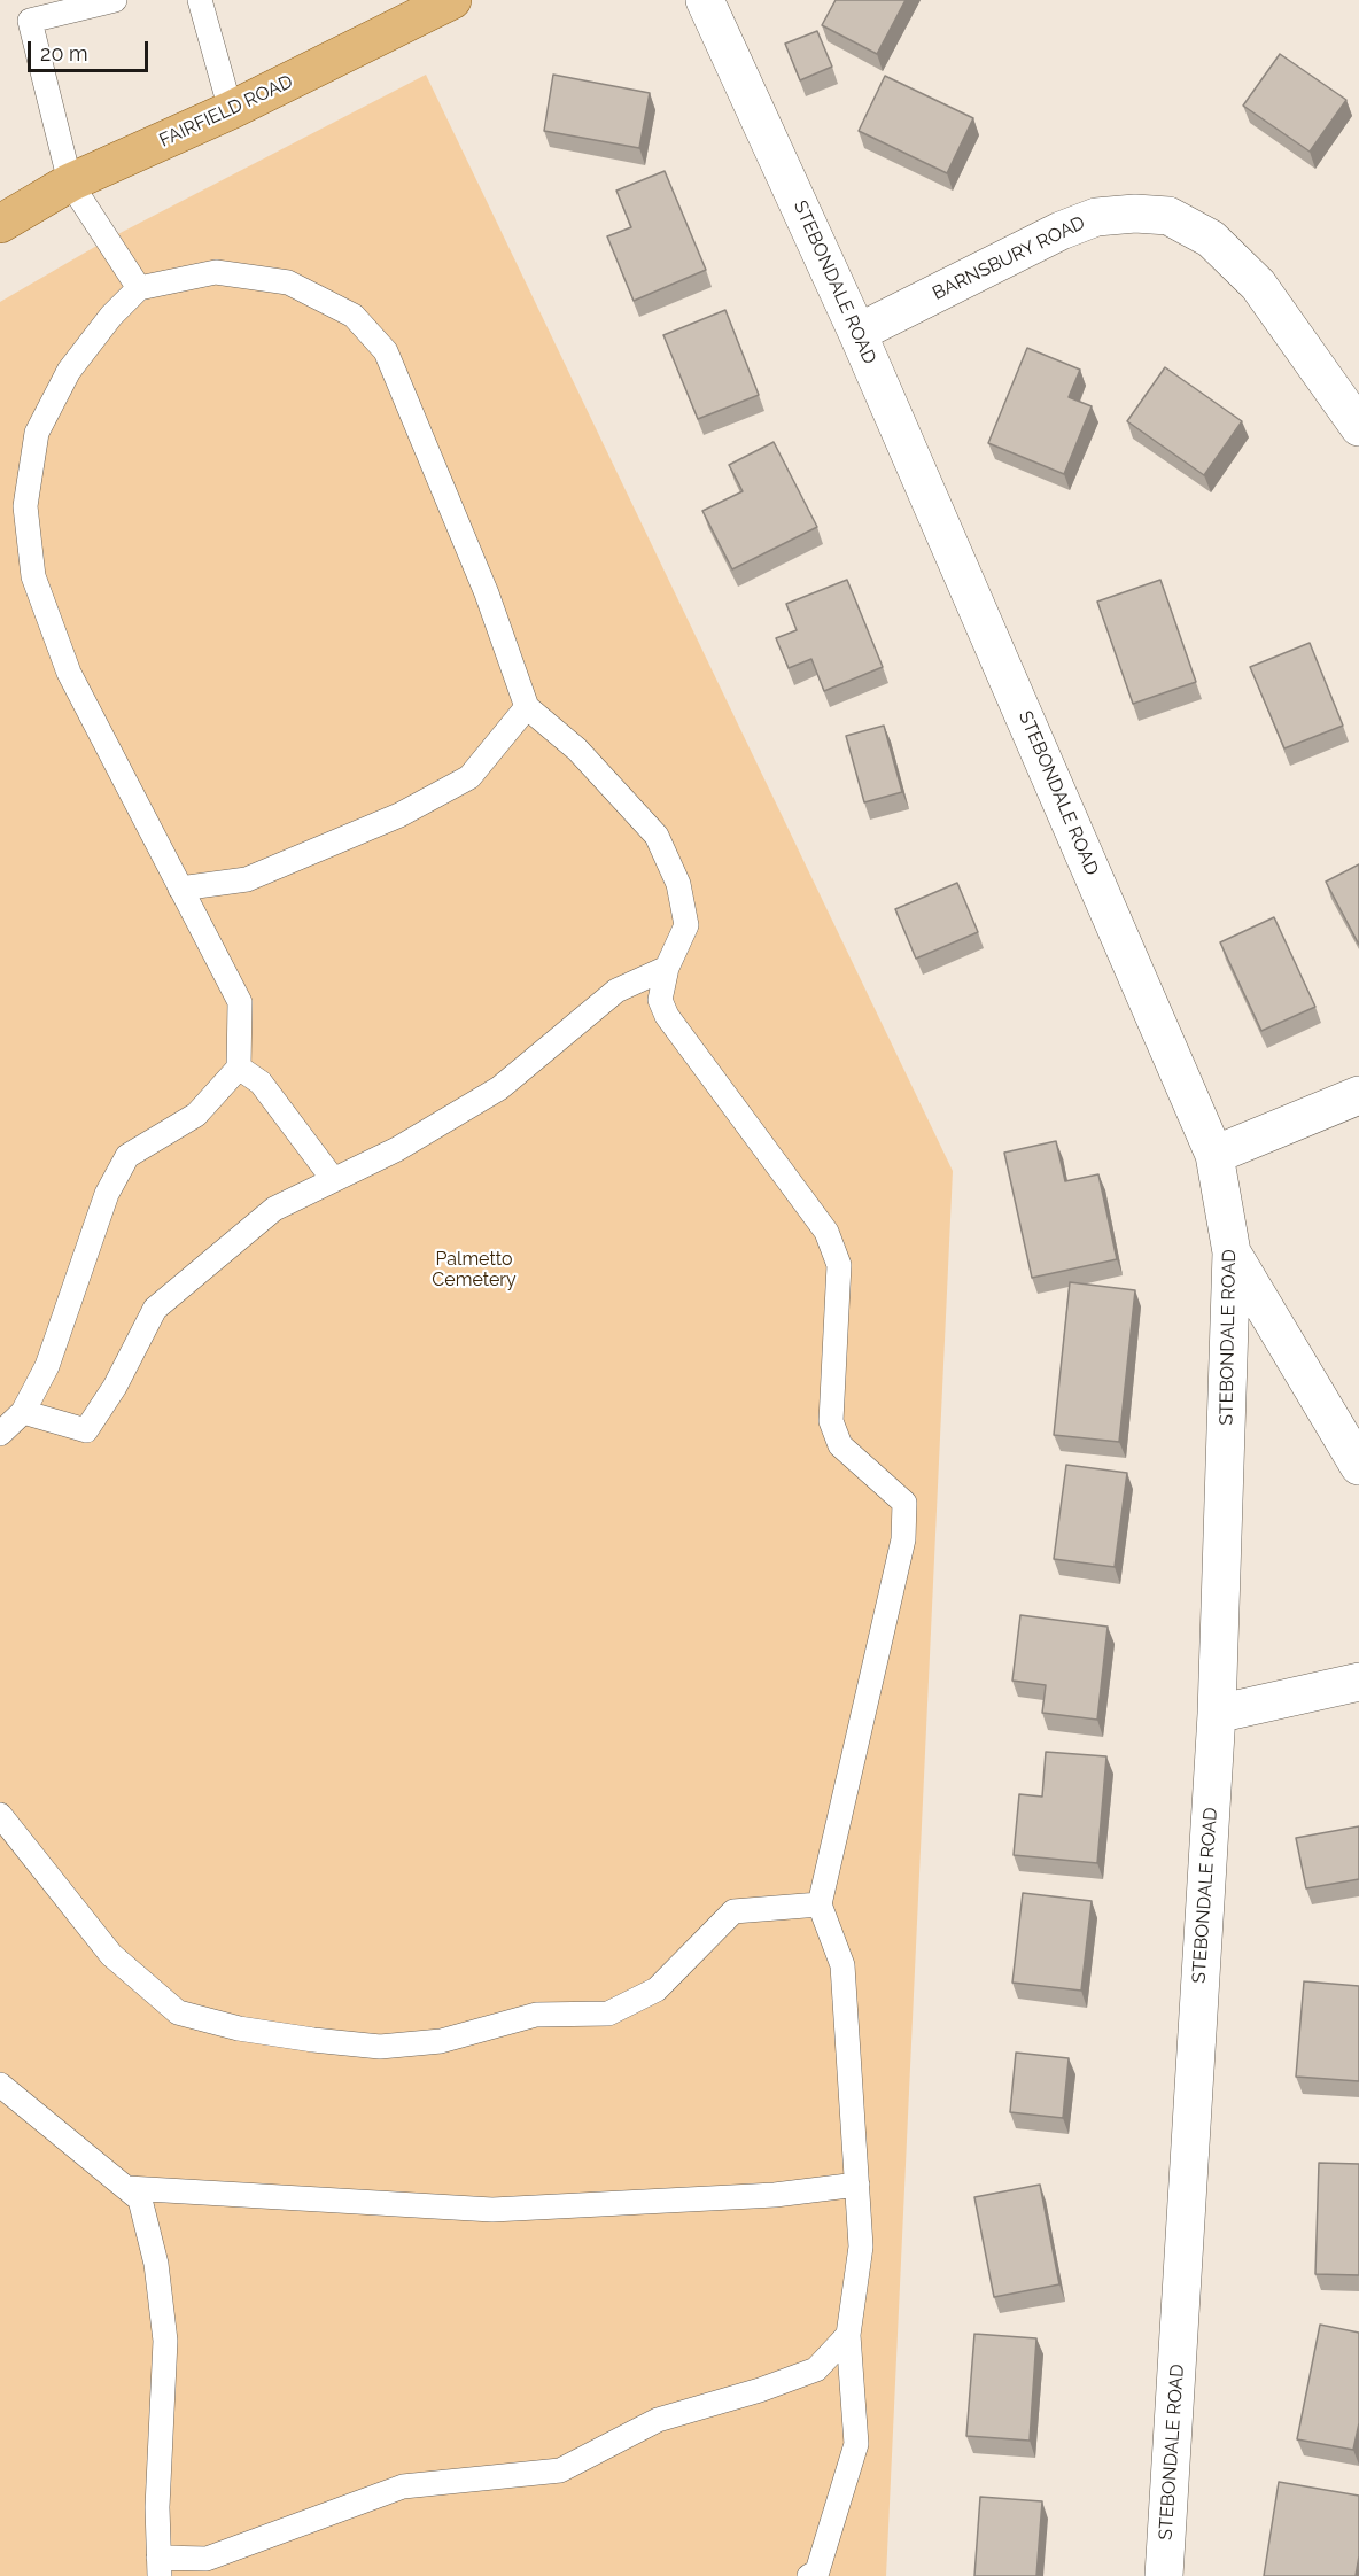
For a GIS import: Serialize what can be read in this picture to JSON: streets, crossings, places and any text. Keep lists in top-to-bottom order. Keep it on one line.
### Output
{"streets":{"main road":["FAIRFIELD ROAD"],"street":["BARNSBURY ROAD","STEBONDALE ROAD"]},"crossings":[["BARNSBURY ROAD","STEBONDALE ROAD"]],"parks":["Palmetto Cemetery"],"scale_bar":"20 m"}
